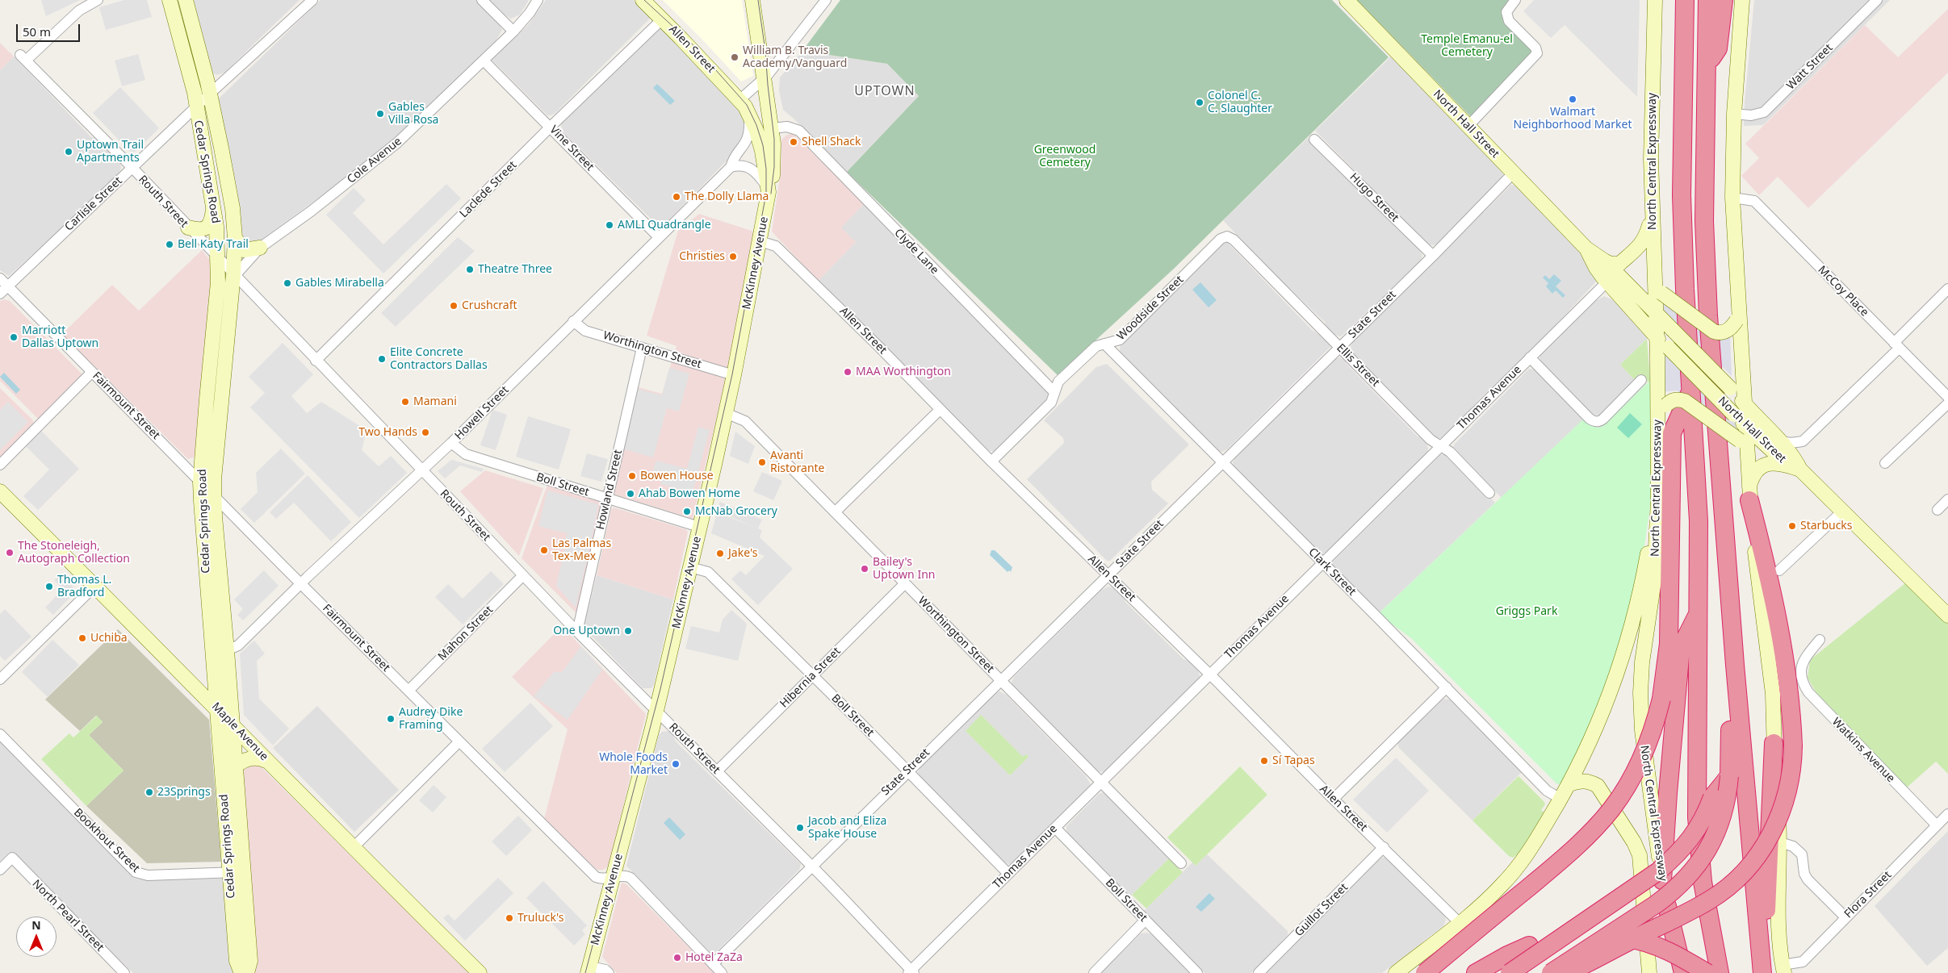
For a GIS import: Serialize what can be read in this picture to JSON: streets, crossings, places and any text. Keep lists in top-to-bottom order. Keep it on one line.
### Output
{"streets":{"main road":["Allen Street","North Hall Street","North Central Expressway","Cedar Springs Road","McKinney Avenue","Maple Avenue"],"street":["Watt Street","Vine Street","Cole Avenue","Laclede Street","Hugo Street","Routh Street","Carlisle Street","Clyde Lane","McCoy Place","Woodside Street","State Street","Worthington Street","Ellis Street","Thomas Avenue","Fairmount Street","Howell Street","Boll Street","Howland Street","Clark Street","Mahon Street","Hibernia Street","Watkins Avenue","Bookhout Street","Flora Street","Guillot Street","North Pearl Street"]},"crossings":[["Allen Street","Laclede Street"],["Allen Street","McKinney Avenue"],["Allen Street","Woodside Street"],["Allen Street","State Street"],["Allen Street","Thomas Avenue"],["Allen Street","Guillot Street"],["North Hall Street","North Central Expressway"],["North Hall Street","State Street"],["North Hall Street","Thomas Avenue"],["Vine Street","Cole Avenue"],["Vine Street","Laclede Street"],["Vine Street","Howell Street"],["Cole Avenue","Cedar Springs Road"],["Cole Avenue","Routh Street"],["Cedar Springs Road","Routh Street"],["Cedar Springs Road","Carlisle Street"],["Cedar Springs Road","Fairmount Street"],["Cedar Springs Road","Howell Street"],["Cedar Springs Road","Maple Avenue"],["Cedar Springs Road","Bookhout Street"],["Laclede Street","Routh Street"],["Hugo Street","State Street"],["Routh Street","Carlisle Street"],["Routh Street","McKinney Avenue"],["Routh Street","State Street"],["Routh Street","Thomas Avenue"],["Routh Street","Howell Street"],["Routh Street","Howland Street"],["Routh Street","Mahon Street"],["Routh Street","Hibernia Street"],["Carlisle Street","Fairmount Street"],["Clyde Lane","McKinney Avenue"],["Clyde Lane","Woodside Street"],["McKinney Avenue","Worthington Street"],["McKinney Avenue","Fairmount Street"],["McKinney Avenue","Howell Street"],["McKinney Avenue","Boll Street"],["Woodside Street","Ellis Street"],["Woodside Street","Clark Street"],["State Street","Worthington Street"],["State Street","Ellis Street"],["State Street","Fairmount Street"],["State Street","Boll Street"],["State Street","Clark Street"],["Worthington Street","Thomas Avenue"],["Worthington Street","Howell Street"],["Worthington Street","Howland Street"],["Worthington Street","Hibernia Street"],["Ellis Street","Thomas Avenue"],["Thomas Avenue","Boll Street"],["Thomas Avenue","Clark Street"],["Fairmount Street","Howell Street"],["Fairmount Street","Mahon Street"],["Howell Street","Boll Street"],["Boll Street","Howland Street"],["Boll Street","Hibernia Street"],["Watkins Avenue","Flora Street"]],"districts":["UPTOWN"],"parks":["Temple Emanu-el Cemetery","Greenwood Cemetery","Griggs Park"],"places":["William B. Travis Academy/Vanguard","Walmart Neighborhood Market","Colonel C. C. Slaughter","Gables Villa Rosa","Shell Shack","Uptown Trail Apartments","The Dolly Llama","AMLI Quadrangle","Bell Katy Trail","Christies","Theatre Three","Gables Mirabella","Crushcraft","Marriott Dallas Uptown","Elite Concrete Contractors Dallas","MAA Worthington","Mamani","Two Hands","Avanti Ristorante","Bowen House","Ahab Bowen Home","McNab Grocery","Starbucks","Las Palmas Tex-Mex","The Stoneleigh, Autograph Collection","Jake's","Bailey's Uptown Inn","Thomas L. Bradford","One Uptown","Uchiba","Audrey Dike Framing","Sí Tapas","Whole Foods Market","23Springs","Jacob and Eliza Spake House","Truluck's","Hotel ZaZa"],"scale_bar":"50 m","north":"top"}
